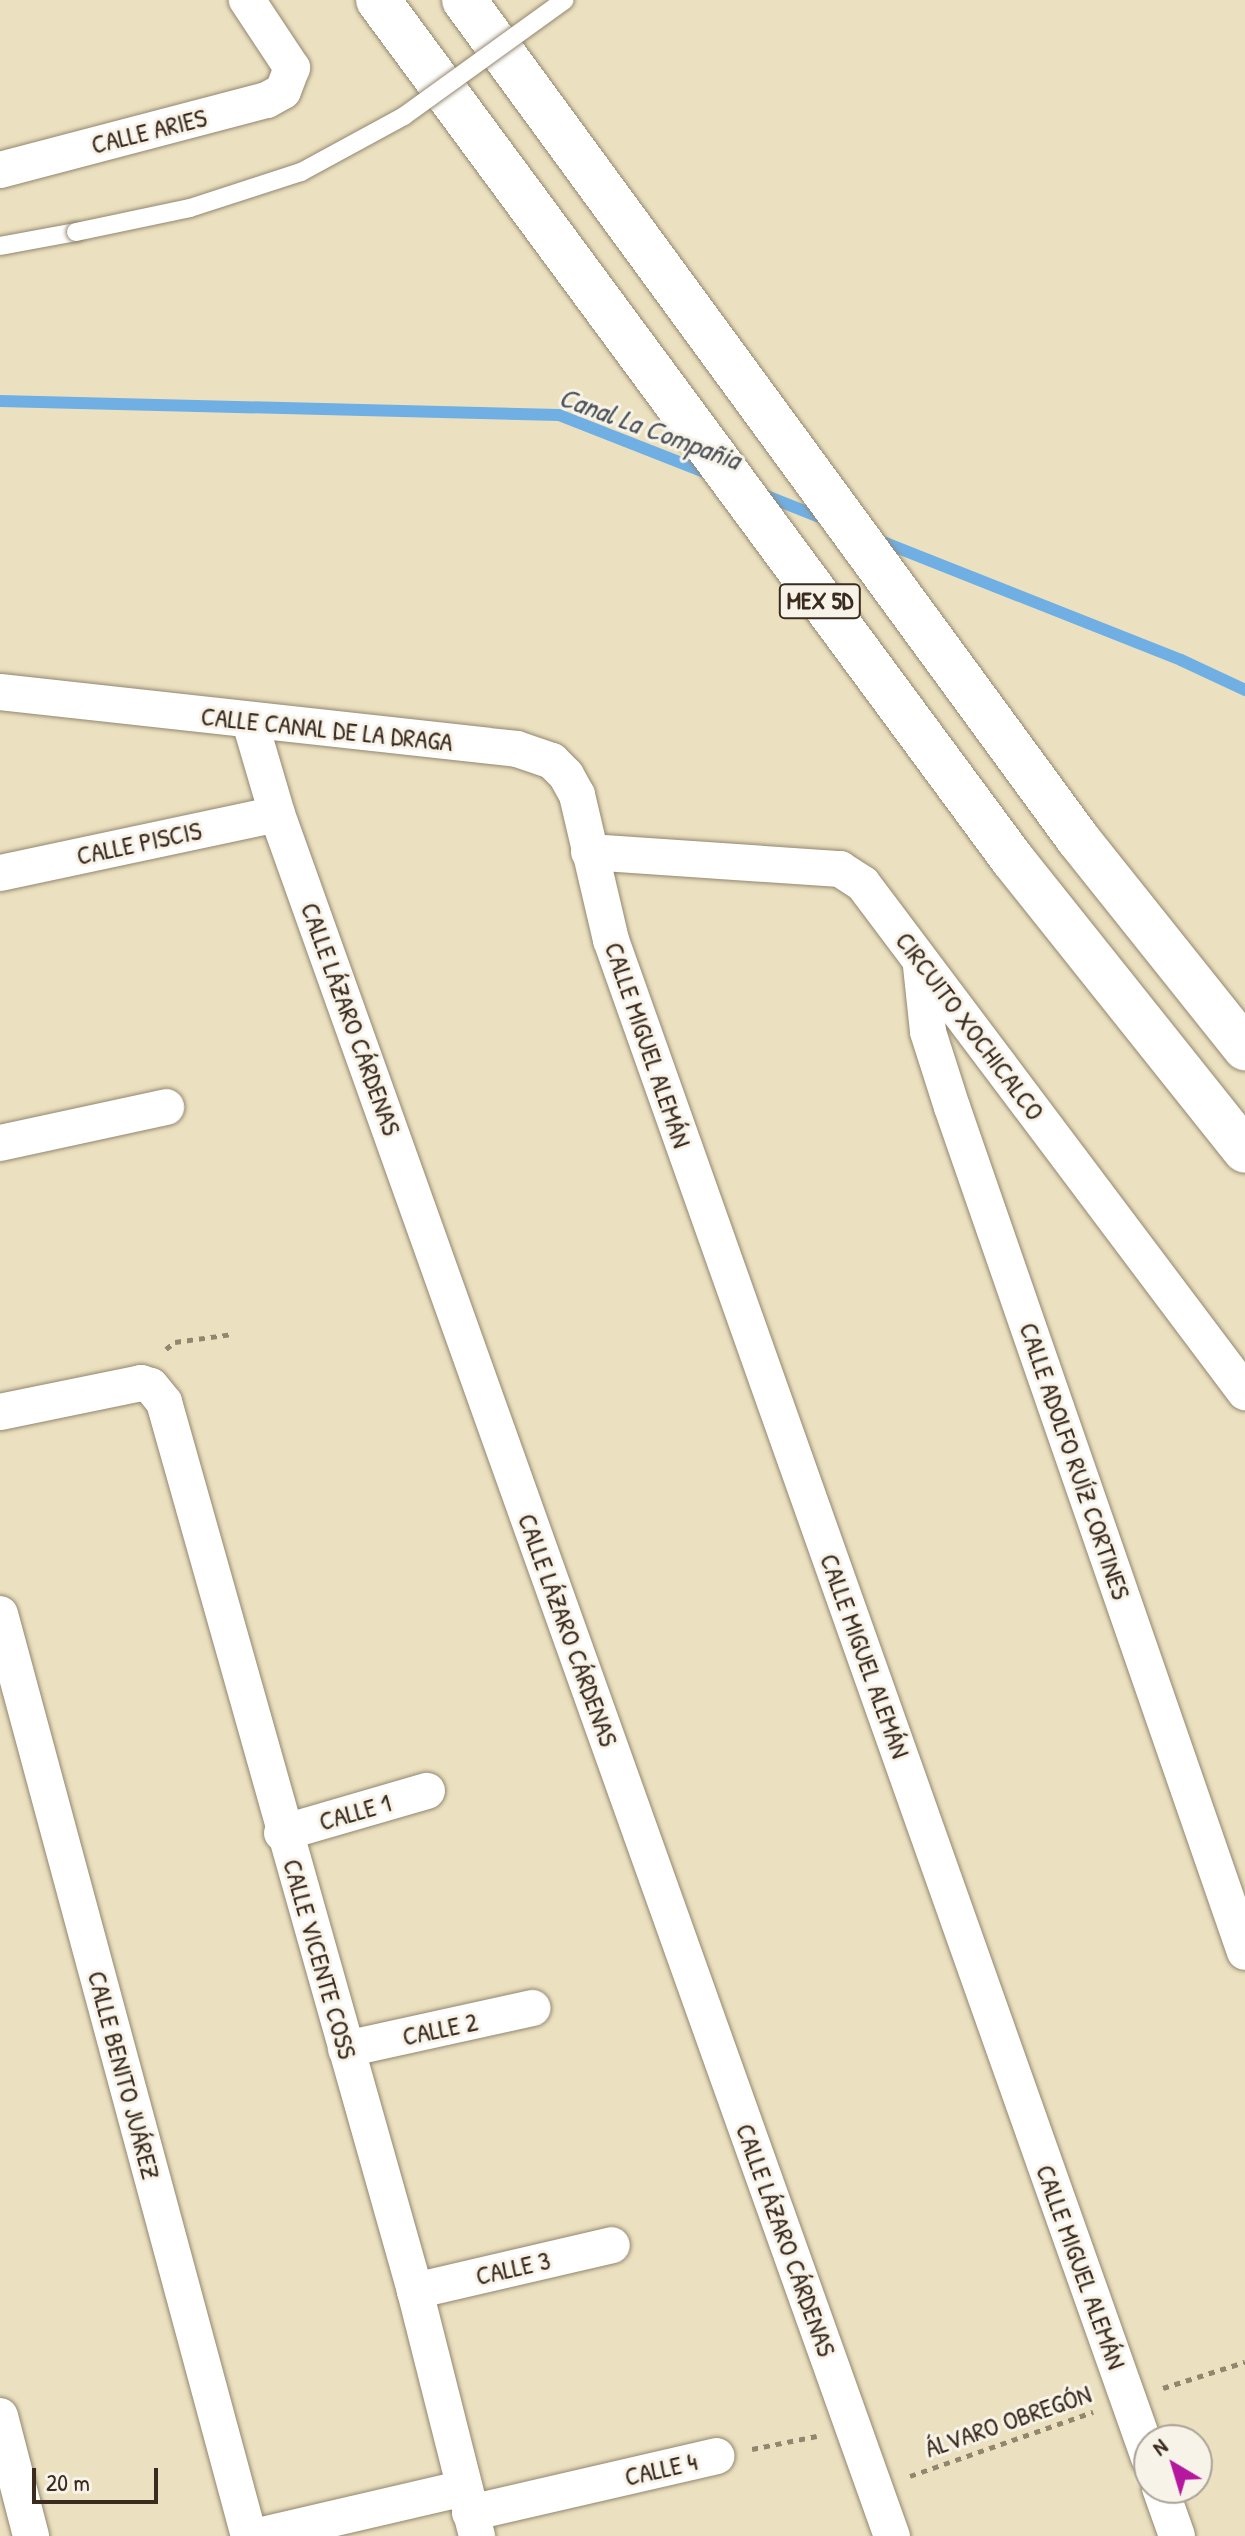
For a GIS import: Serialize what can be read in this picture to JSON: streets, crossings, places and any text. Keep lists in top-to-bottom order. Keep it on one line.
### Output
{"streets":{"highway":["MEX 5D"],"street":["CALLE ARIES","CALLE CANAL DE LA DRAGA","CALLE PISCIS","CALLE LÁZARO CÁRDENAS","CIRCUITO XOCHICALCO","CALLE MIGUEL ALEMÁN","CALLE ADOLFO RUÍZ CORTINES","CALLE 1","CALLE VICENTE COSS","CALLE 2","CALLE BENITO JUÁREZ","CALLE 3","CALLE 4"],"path":["ÁLVARO OBREGÓN"]},"crossings":[["CALLE CANAL DE LA DRAGA","CALLE LÁZARO CÁRDENAS"],["CALLE CANAL DE LA DRAGA","CIRCUITO XOCHICALCO"],["CALLE CANAL DE LA DRAGA","CALLE MIGUEL ALEMÁN"],["CALLE PISCIS","CALLE LÁZARO CÁRDENAS"],["CALLE LÁZARO CÁRDENAS","ÁLVARO OBREGÓN"],["CALLE LÁZARO CÁRDENAS","CALLE 4"],["CIRCUITO XOCHICALCO","CALLE MIGUEL ALEMÁN"],["CIRCUITO XOCHICALCO","CALLE ADOLFO RUÍZ CORTINES"],["CALLE MIGUEL ALEMÁN","ÁLVARO OBREGÓN"],["CALLE 1","CALLE VICENTE COSS"],["CALLE VICENTE COSS","CALLE 2"],["CALLE VICENTE COSS","CALLE 3"],["CALLE VICENTE COSS","CALLE 4"]],"water":["Canal La Compañia"],"scale_bar":"20 m","north":"top left"}
